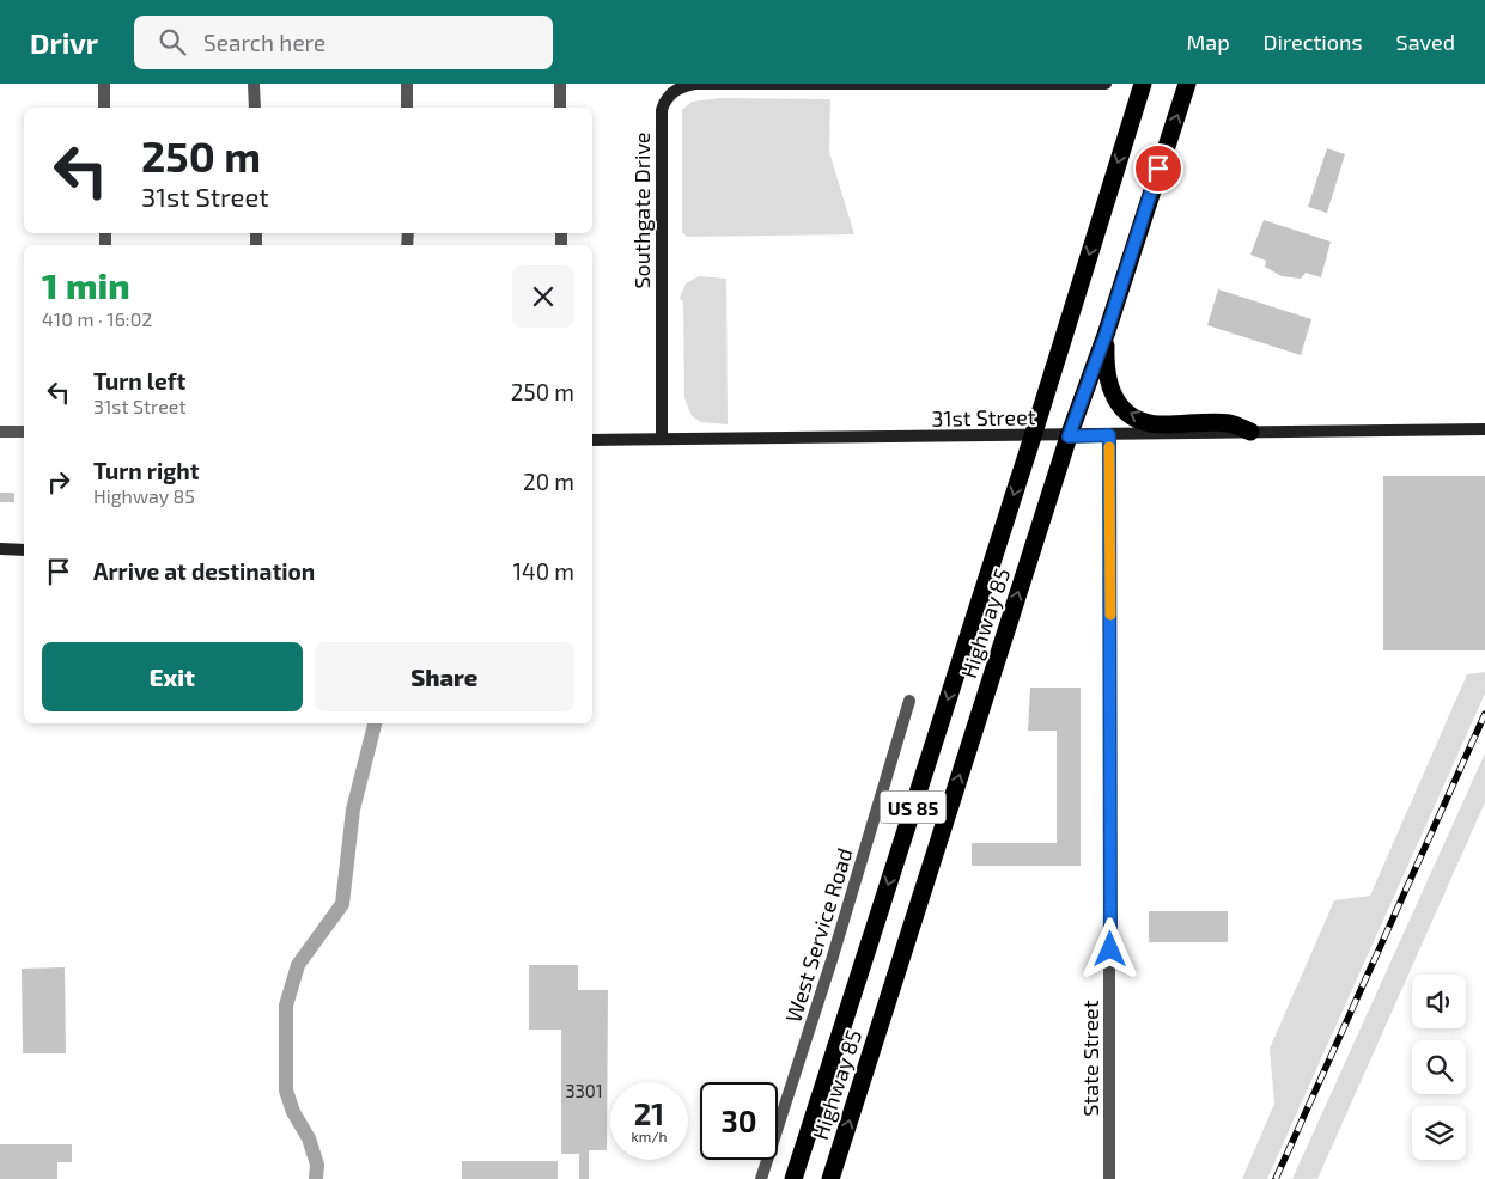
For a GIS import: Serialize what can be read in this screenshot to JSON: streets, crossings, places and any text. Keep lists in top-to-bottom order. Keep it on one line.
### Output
{"streets":{"highway":["Highway 85","US 85"],"street":["Southgate Drive","31st Street","West Service Road","State Street"]},"crossings":[["Southgate Drive","31st Street"],["31st Street","Highway 85"],["31st Street","State Street"]],"house_numbers":["3301"],"page":{"header":"Drivr","search":"Search here","nav":["Map","Directions","Saved"],"turn":["250 m","31st Street"],"heading":["1 min","410 m · 16:02"],"list":[{"name":"Turn left","note":"31st Street","value":"250 m"},{"name":"Turn right","note":"Highway 85","value":"20 m"},{"name":"Arrive at destination","value":"140 m"}],"buttons":["Exit","Share"],"speed":"21 km/h","limit":"30"}}
